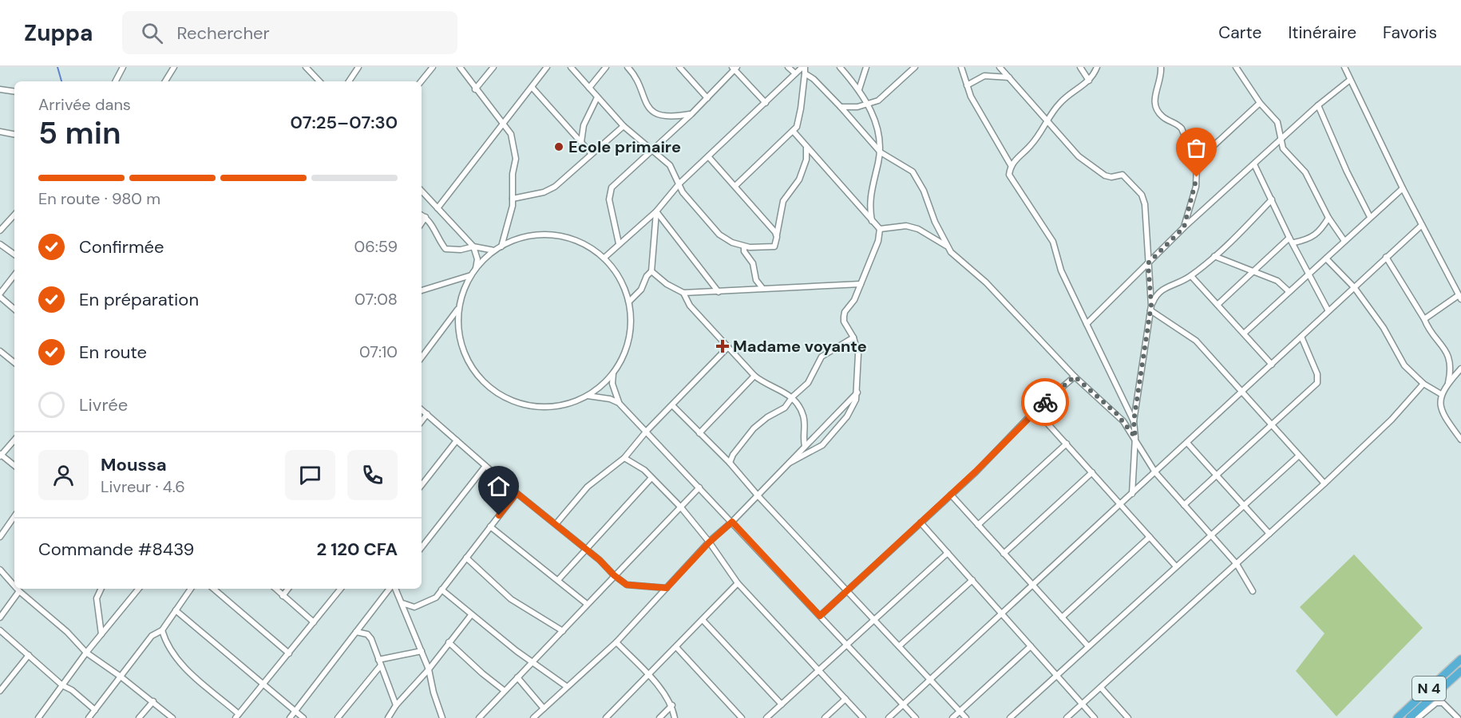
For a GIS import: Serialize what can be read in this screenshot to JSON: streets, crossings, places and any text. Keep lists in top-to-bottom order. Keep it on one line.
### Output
{"streets":{"highway":["N 4"]},"places":{"other":["Ecole primaire"],"health":["Madame voyante"]},"page":{"header":"Zuppa","search":"Rechercher","nav":["Carte","Itinéraire","Favoris"],"heading":["5 min","Arrivée dans","07:25–07:30"],"panel":["Moussa","Livreur · 4.6","Commande #8439","2 120 CFA"],"bar":"En route · 980 m","list":[["Confirmée","06:59"],["En préparation","07:08"],["En route","07:10"],"Livrée"]}}
